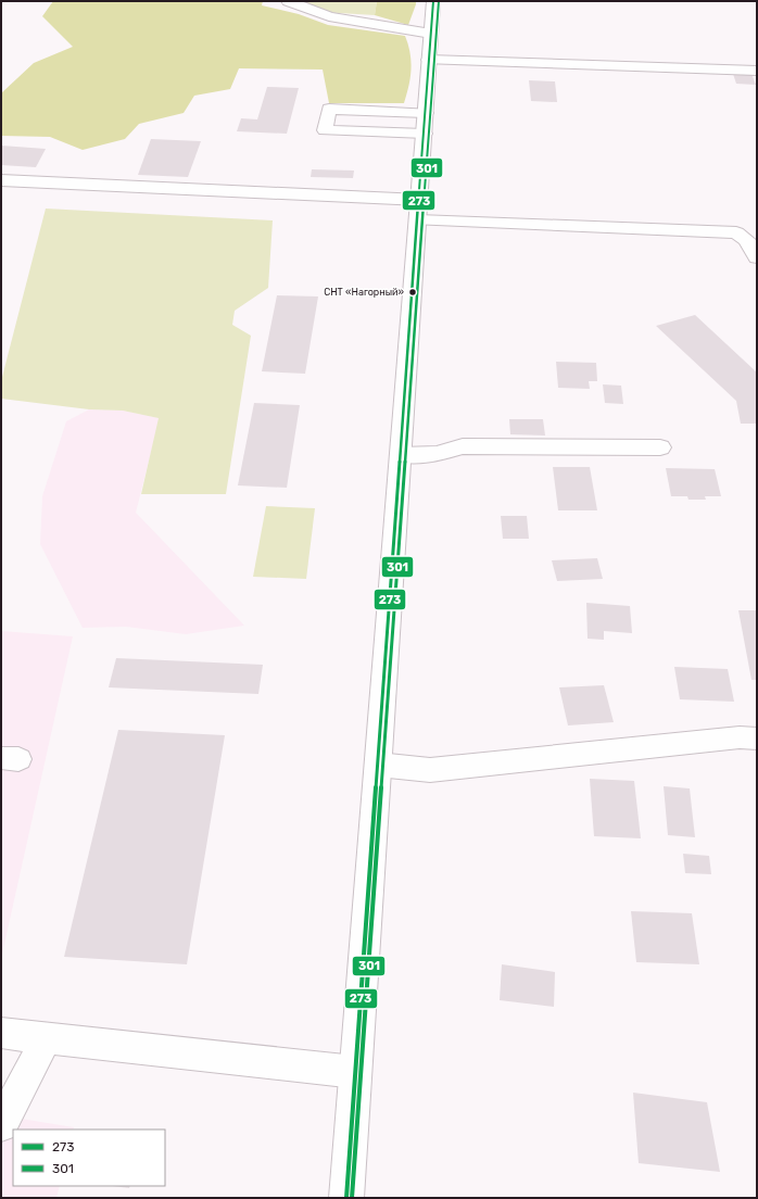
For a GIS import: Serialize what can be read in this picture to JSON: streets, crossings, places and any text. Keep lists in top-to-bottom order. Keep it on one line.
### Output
{"places":["СНТ «Нагорный»"],"lines":["transit line 273","transit line 301"],"legend":["273","301"]}
